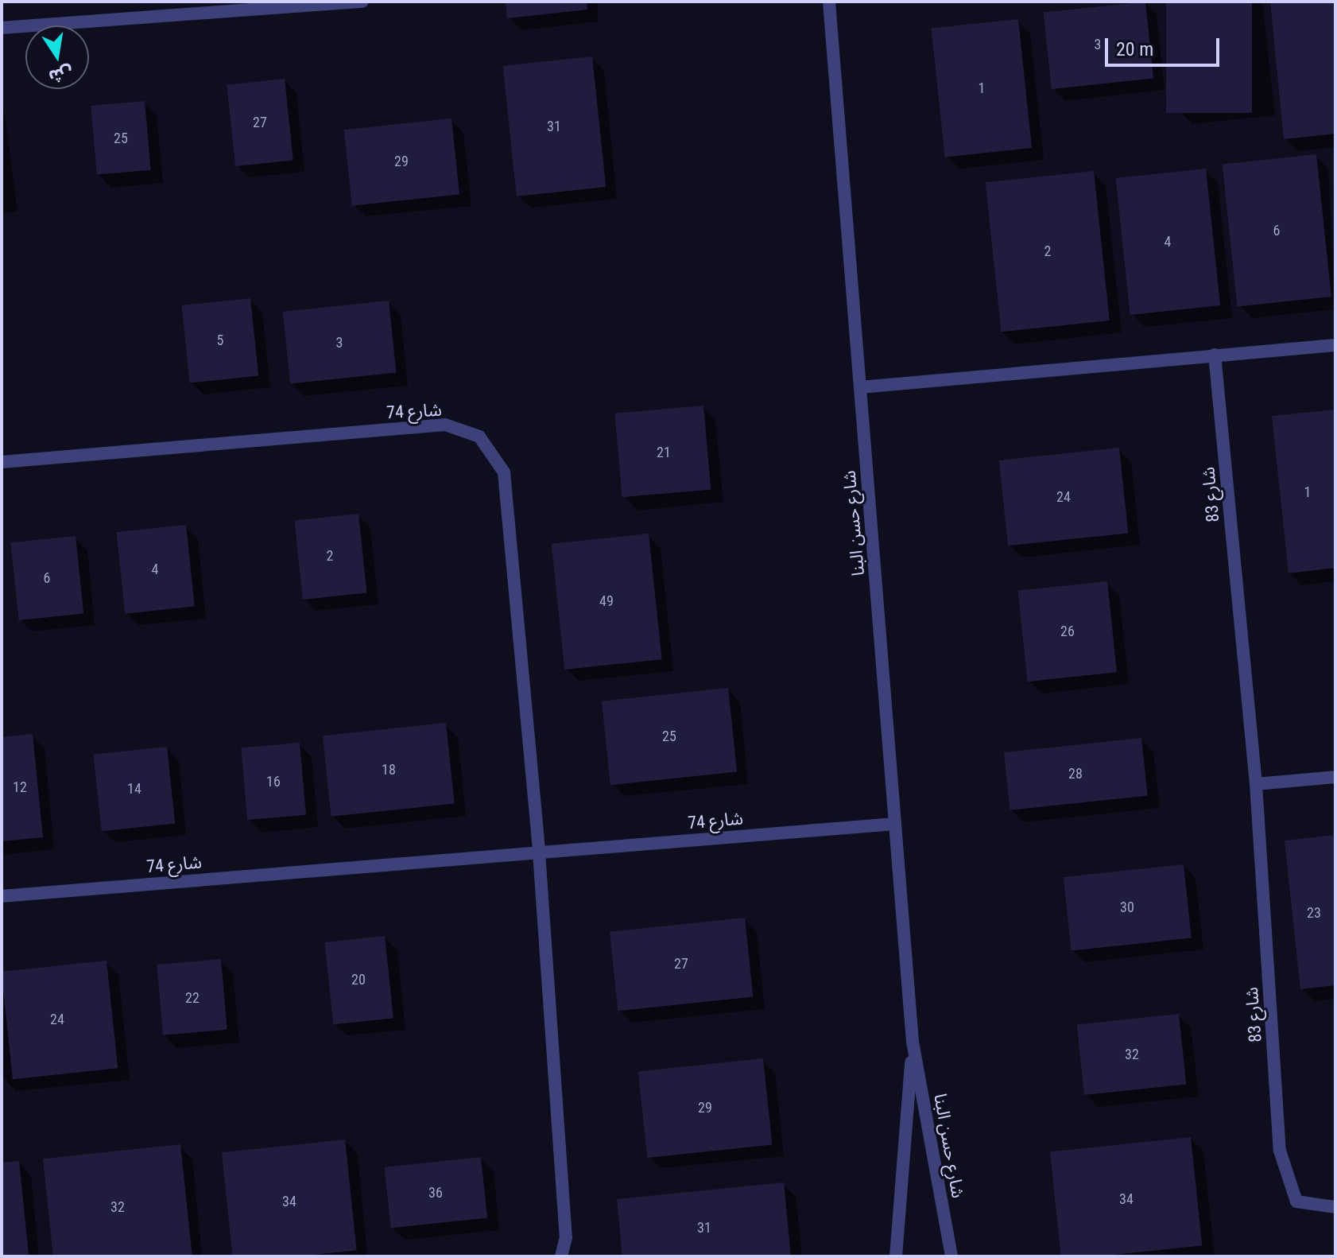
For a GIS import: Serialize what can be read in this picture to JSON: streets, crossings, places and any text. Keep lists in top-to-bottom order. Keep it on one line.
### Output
{"streets":{"street":["شارع 74","شارع 83","شارع حسن البنا"]},"crossings":[["شارع 74","شارع حسن البنا"]],"house_numbers":["3","1","27","31","25","29","6","4","2","5","3","21","1","24","2","4","6","49","26","25","18","28","16","12","14","30","23","27","20","22","24","32","29","36","34","34","32","31"],"scale_bar":"20 m","north":"bottom"}
